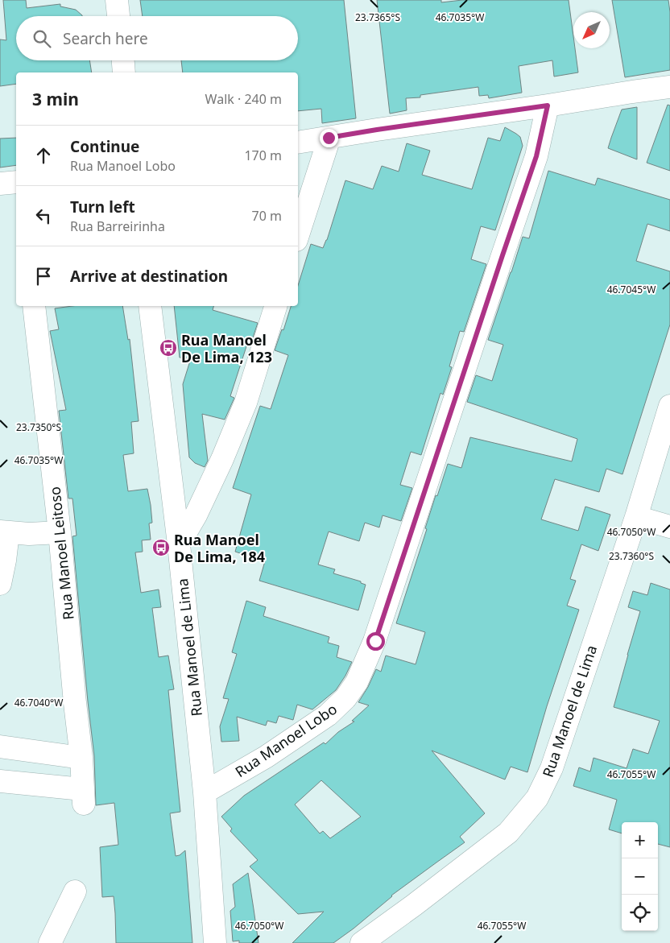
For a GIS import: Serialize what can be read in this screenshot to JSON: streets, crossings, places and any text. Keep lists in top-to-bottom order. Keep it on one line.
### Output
{"streets":{"street":["Rua Manoel Leitoso","Rua Manoel de Lima","Rua Manoel Lobo"]},"crossings":[["Rua Manoel de Lima","Rua Manoel Lobo"]],"places":{"bus stop":["Rua Manoel De Lima, 123","Rua Manoel De Lima, 184"]},"north":"bottom left","page":{"search":"Search here","heading":["3 min","Walk · 240 m"],"list":[["Continue","Rua Manoel Lobo","170 m"],["Turn left","Rua Barreirinha","70 m"],"Arrive at destination"],"map_buttons":["+","−"]},"coordinates":["23.7365°S","46.7035°W","46.7045°W","23.7350°S","46.7050°W","23.7360°S","46.7040°W","46.7055°W"]}
